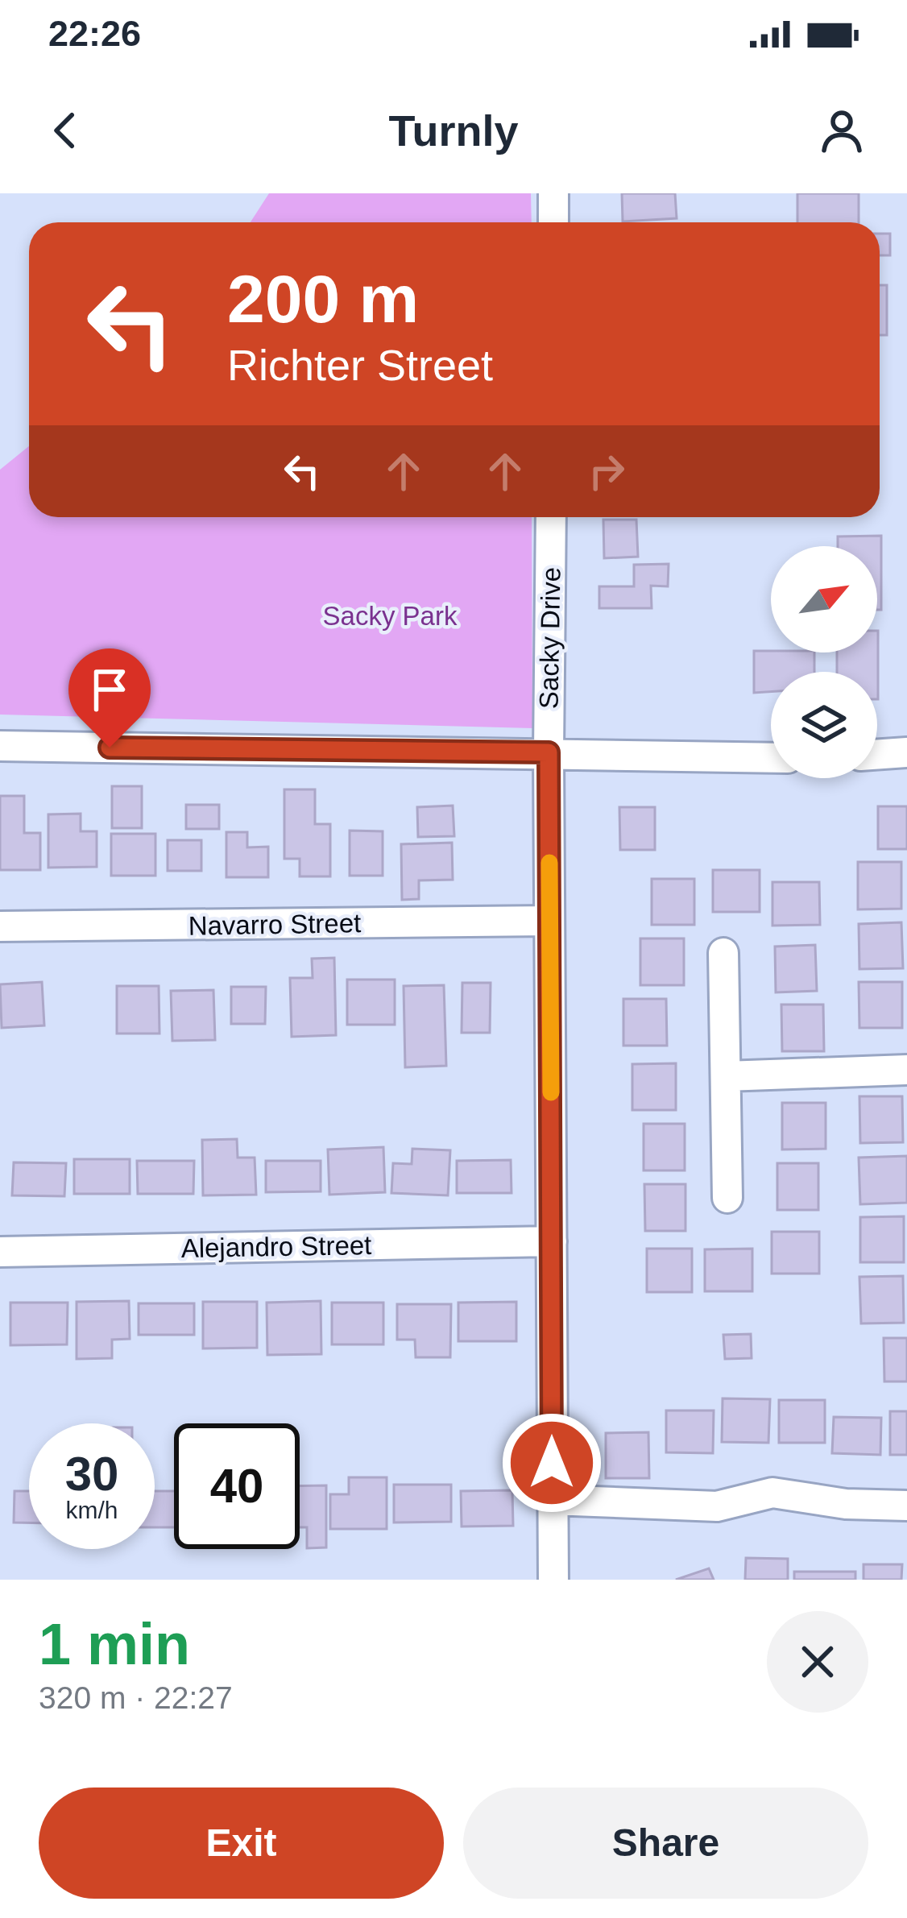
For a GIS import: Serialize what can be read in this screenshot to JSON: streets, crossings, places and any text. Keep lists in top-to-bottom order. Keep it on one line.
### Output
{"streets":{"street":["Sacky Drive","Navarro Street","Alejandro Street"]},"crossings":[["Sacky Drive","Navarro Street"],["Sacky Drive","Alejandro Street"]],"parks":["Sacky Park"],"north":"top right","page":{"status":"22:26","header":"Turnly","turn":["200 m","Richter Street"],"speed":"30 km/h","limit":"40","heading":["1 min","320 m · 22:27"],"buttons":["Exit","Share"]}}
